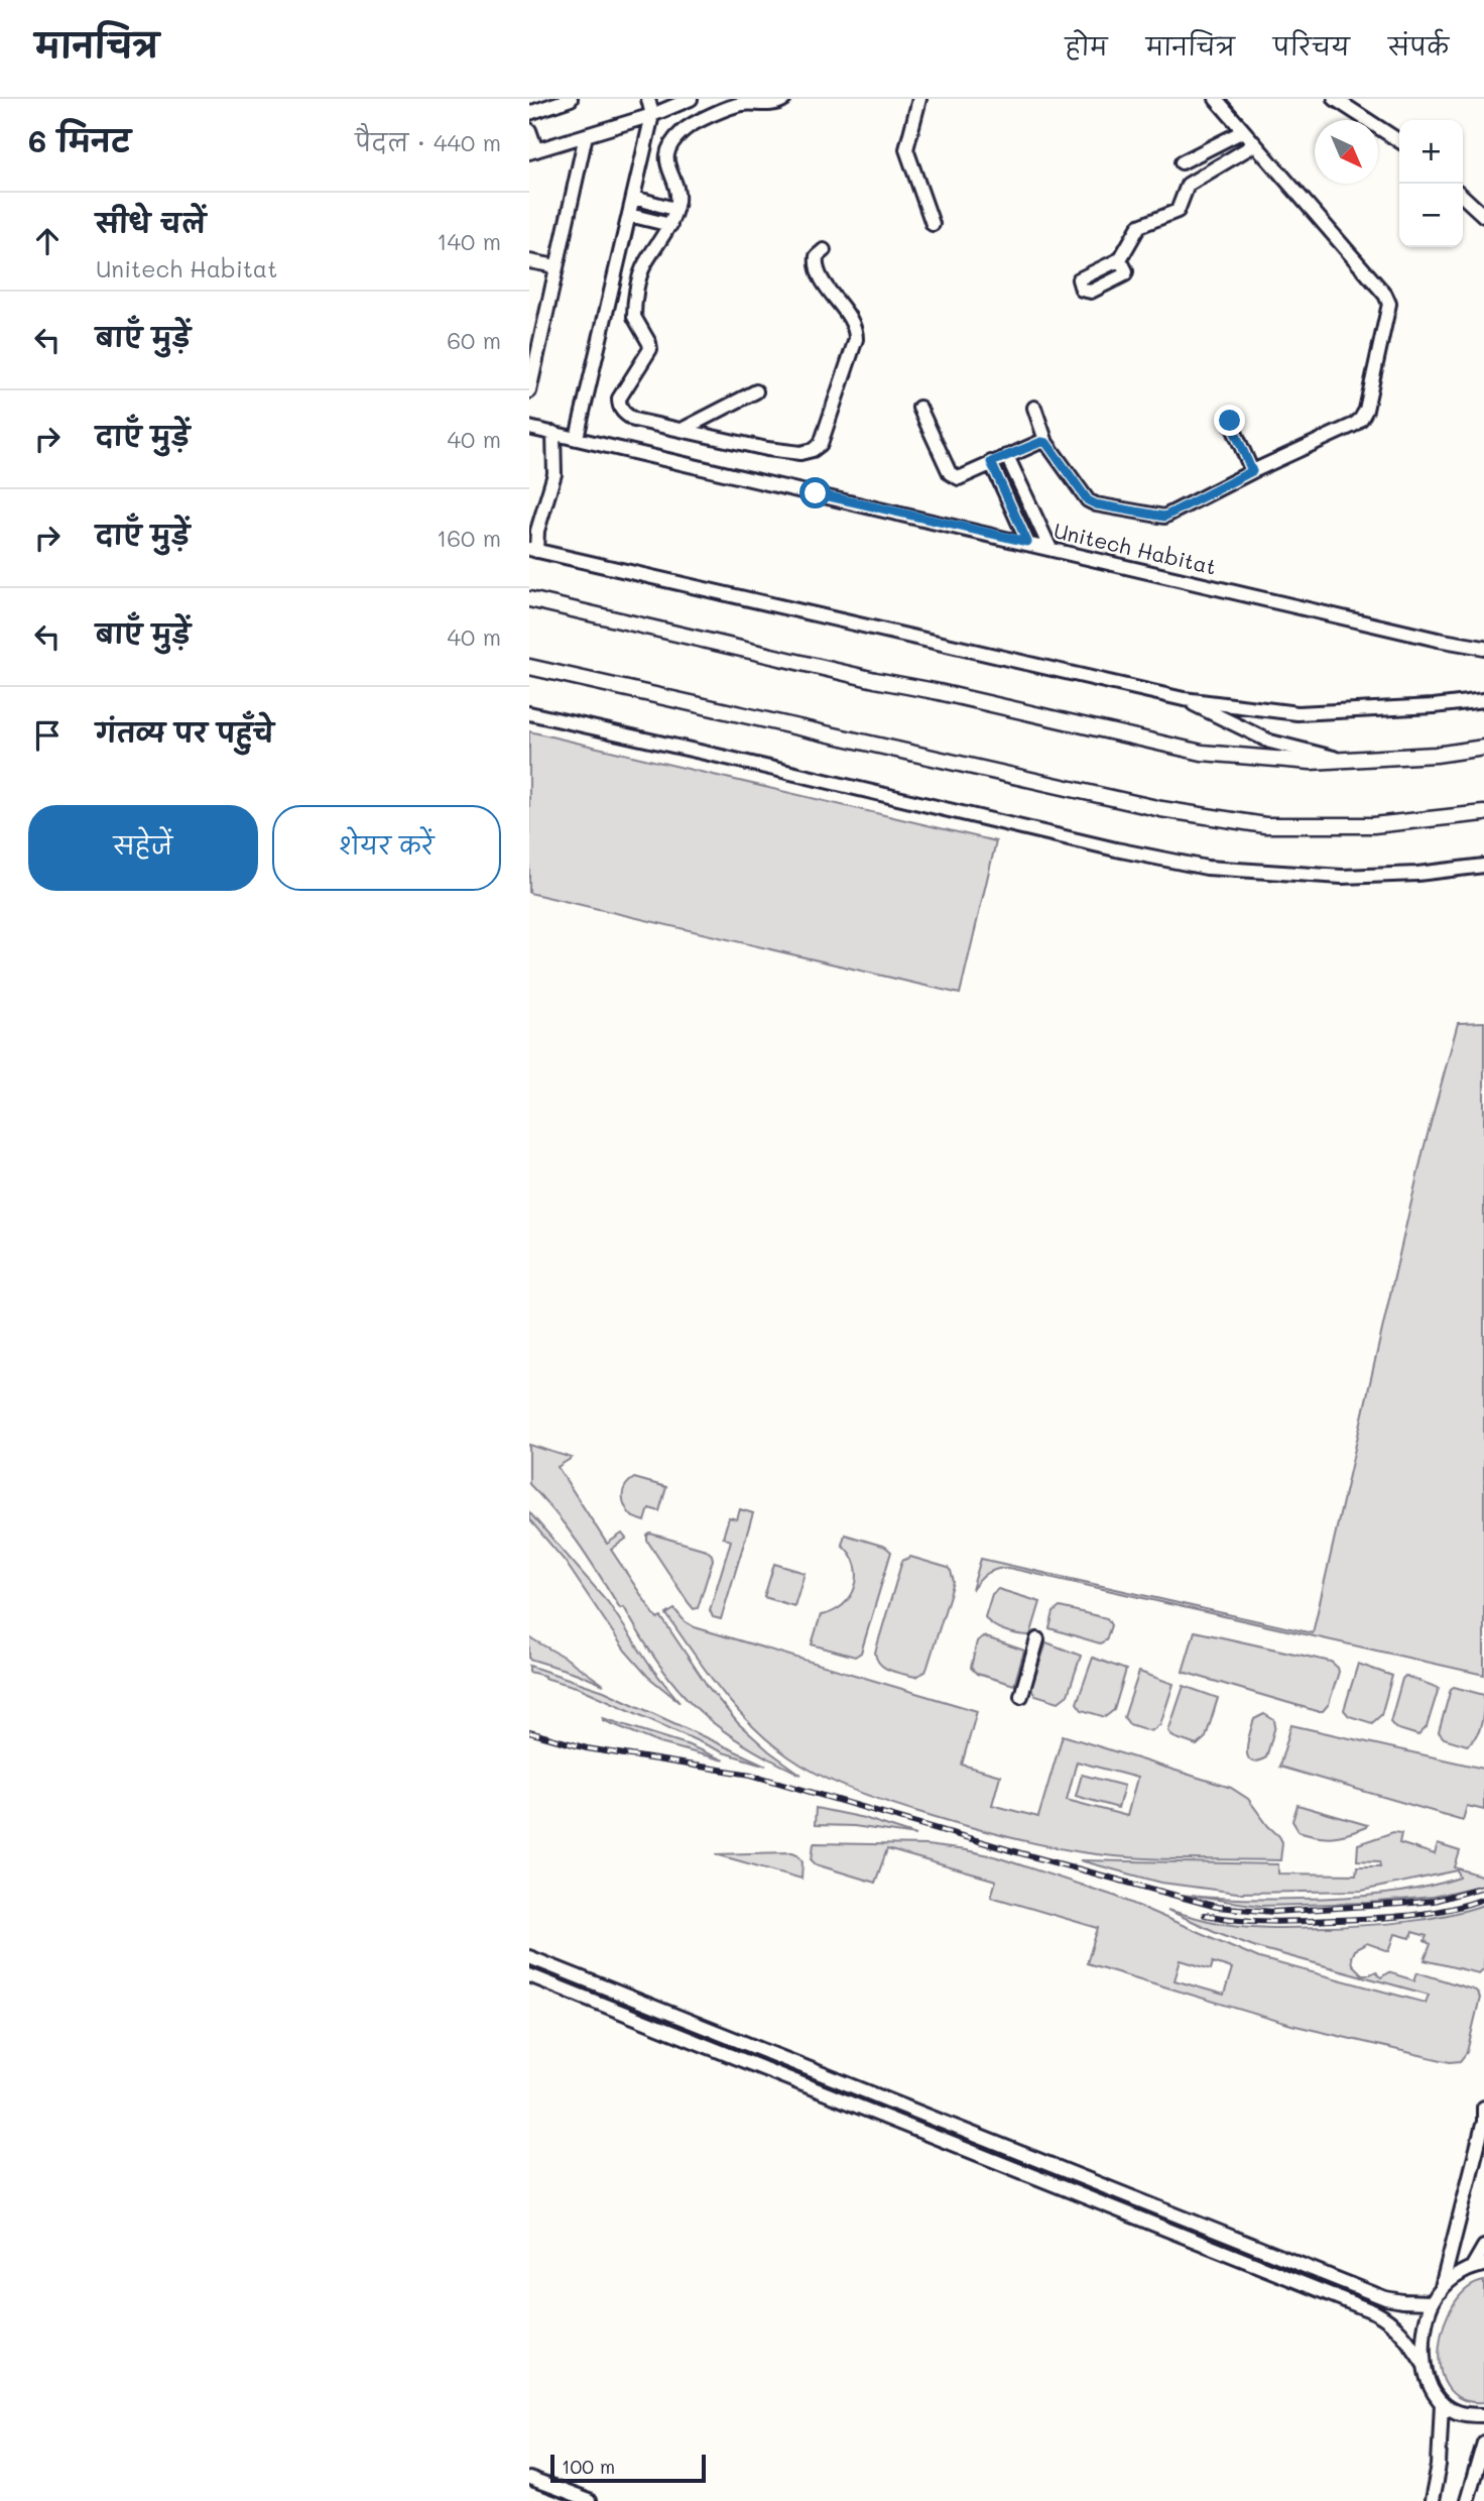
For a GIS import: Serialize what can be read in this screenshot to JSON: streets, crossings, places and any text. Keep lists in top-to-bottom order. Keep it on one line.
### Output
{"streets":{"street":["Unitech Habitat"]},"scale_bar":"100 m","north":"bottom right","page":{"header":"मानचित्र","nav":["होम","मानचित्र","परिचय","संपर्क"],"heading":["6 मिनट","पैदल · 440 m"],"map_buttons":["+","−"],"list":[["सीधे चलें","Unitech Habitat","140 m"],["बाएँ मुड़ें","60 m"],["दाएँ मुड़ें","40 m"],["दाएँ मुड़ें","160 m"],["बाएँ मुड़ें","40 m"],"गंतव्य पर पहुँचे"],"buttons":["सहेजें","शेयर करें"],"scale":"100 m"}}
